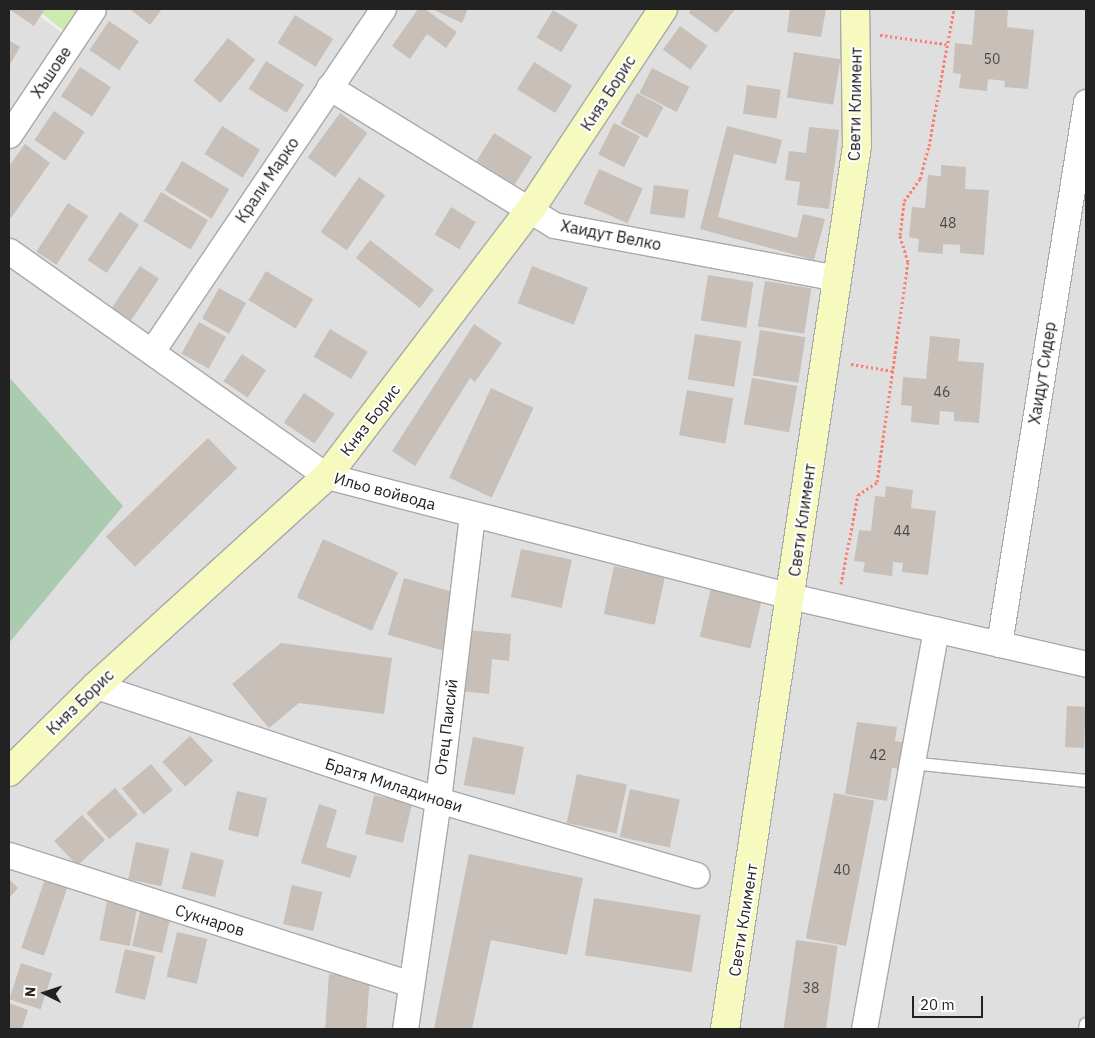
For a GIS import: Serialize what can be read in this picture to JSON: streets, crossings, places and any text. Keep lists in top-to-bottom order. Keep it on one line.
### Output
{"streets":{"street":["Хъшове","Княз Борис","Свети Климент","Крали Марко","Хаидут Велко","Хаидут Сидер","Ильо войвода","Отец Паисий","Братя Миладинови","Сукнаров"]},"crossings":[["Княз Борис","Хаидут Велко"],["Княз Борис","Ильо войвода"],["Княз Борис","Братя Миладинови"],["Свети Климент","Хаидут Велко"],["Свети Климент","Ильо войвода"],["Крали Марко","Хаидут Велко"],["Крали Марко","Ильо войвода"],["Хаидут Сидер","Ильо войвода"],["Ильо войвода","Отец Паисий"],["Отец Паисий","Братя Миладинови"],["Отец Паисий","Сукнаров"]],"house_numbers":["50","48","46","44","42","40","38"],"scale_bar":"20 m","north":"left"}
